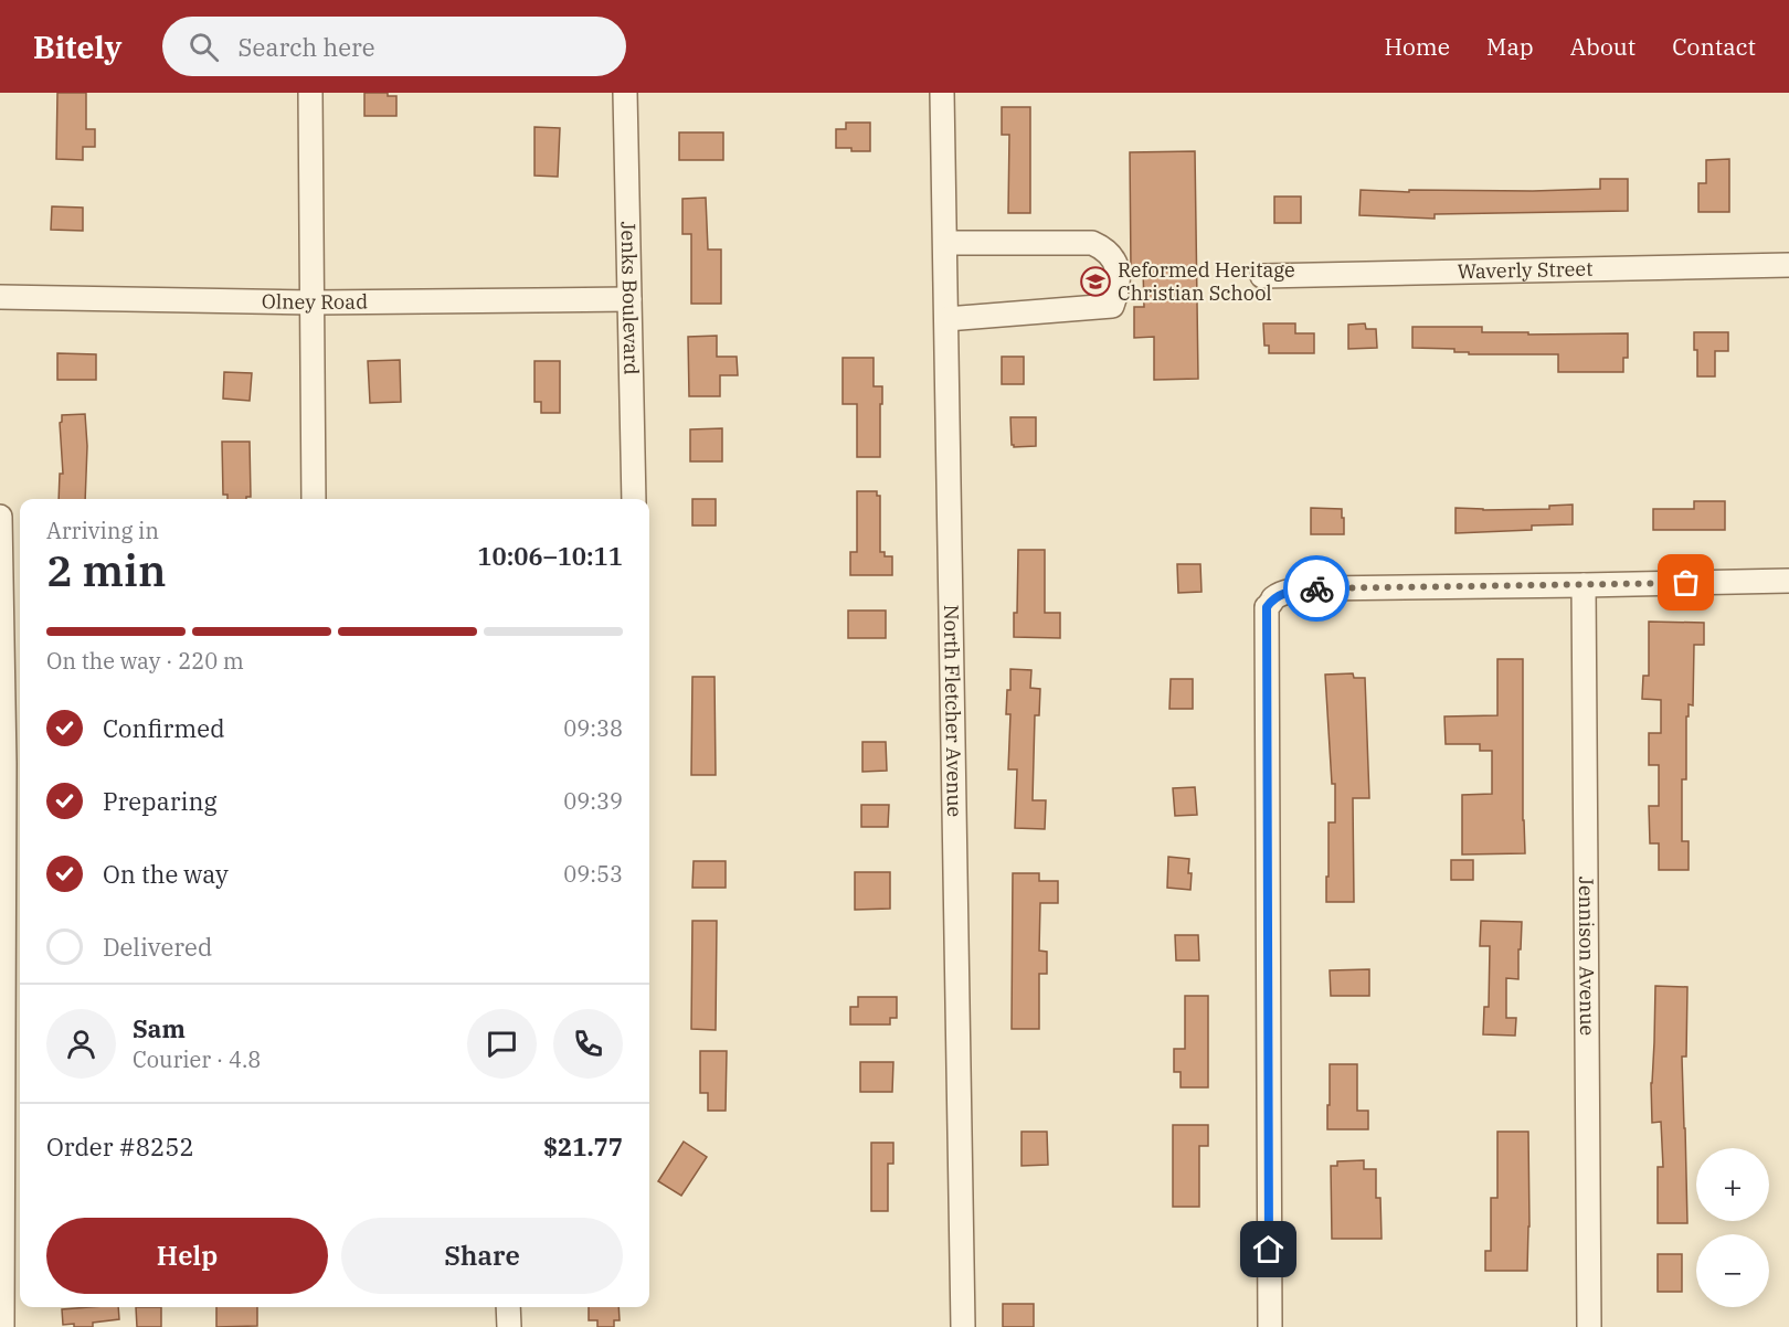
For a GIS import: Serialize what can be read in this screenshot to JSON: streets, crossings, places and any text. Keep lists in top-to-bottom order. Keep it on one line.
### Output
{"streets":{"street":["Waverly Street","Jenks Boulevard","Olney Road","North Fletcher Avenue","Jennison Avenue"]},"crossings":[["Jenks Boulevard","Olney Road"]],"places":{"school or university":["Reformed Heritage Christian School"]},"page":{"header":"Bitely","search":"Search here","nav":["Home","Map","About","Contact"],"heading":["2 min","Arriving in","10:06–10:11"],"panel":["Sam","Courier · 4.8","Order #8252","$21.77"],"bar":"On the way · 220 m","list":[["Confirmed","09:38"],["Preparing","09:39"],["On the way","09:53"],"Delivered"],"map_buttons":["+","−"],"buttons":["Help","Share"]}}
